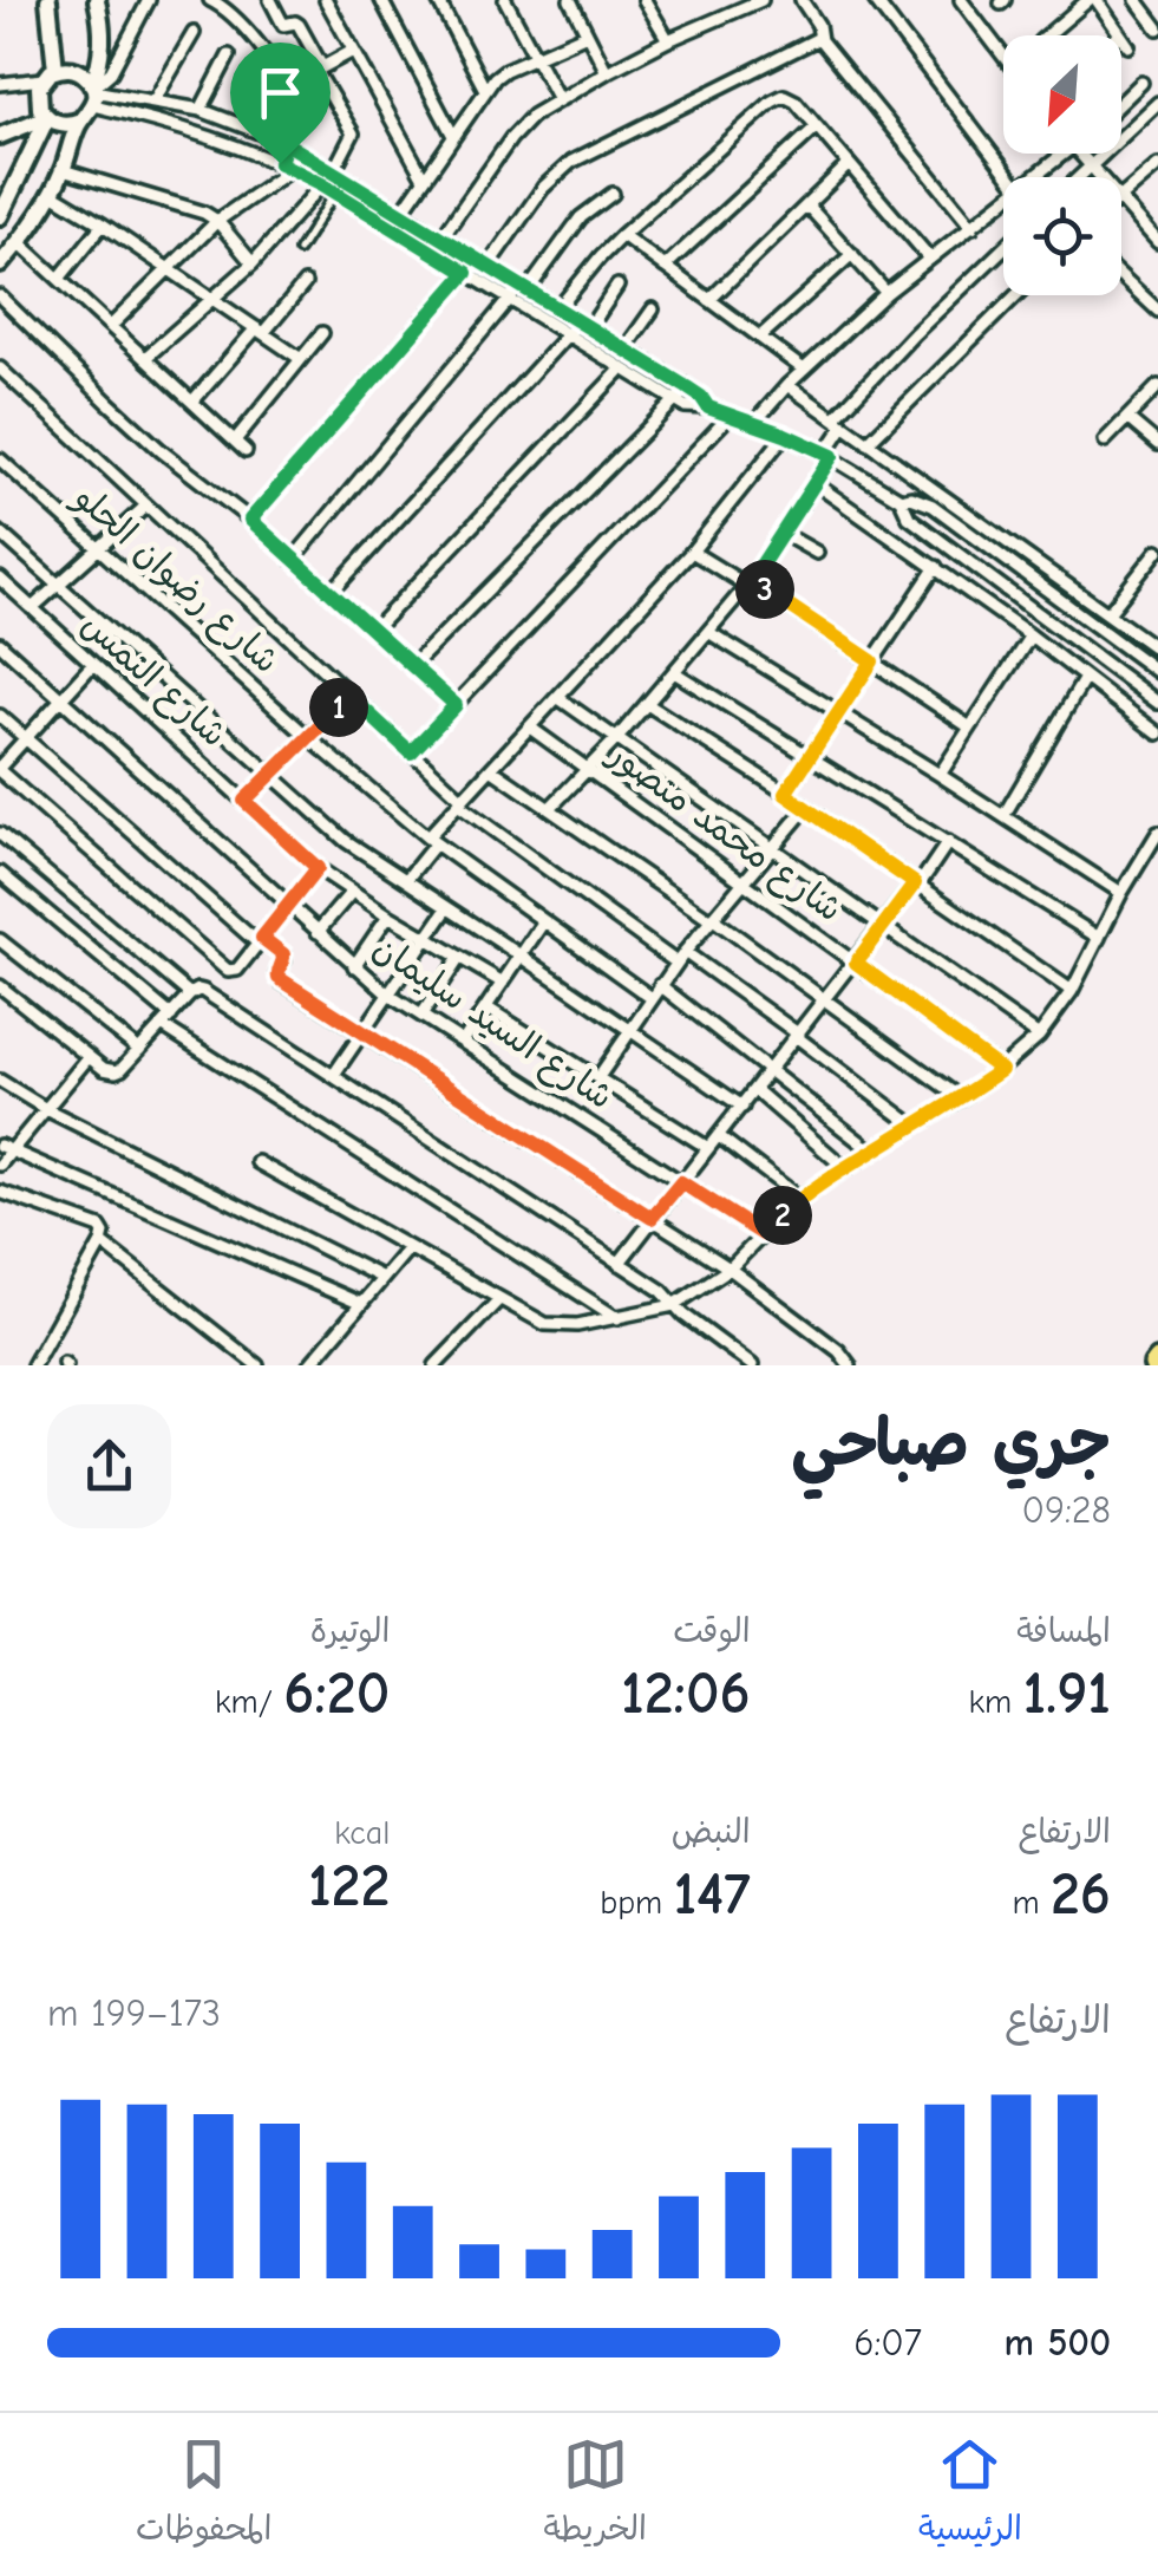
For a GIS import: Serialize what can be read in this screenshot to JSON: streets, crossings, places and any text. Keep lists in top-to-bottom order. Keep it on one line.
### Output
{"streets":{"street":["شارع رضوان الحلو","شارع النمس","شارع محمد منصور","شارع السيد سليمان"]},"north":"bottom left","page":{"pins":["3","1","2"],"heading":["جري صباحي","09:28"],"stats":[["المسافة","1.91 km"],["الوقت","12:06"],["الوتيرة","6:20 /km"],["الارتفاع","26 m"],["النبض","147 bpm"],["kcal","122"]],"chart":["الارتفاع","173–199 m"],"list":[{"name":"500 m","note":"6:07"}],"tabs":["الرئيسية","الخريطة","المحفوظات"]}}
